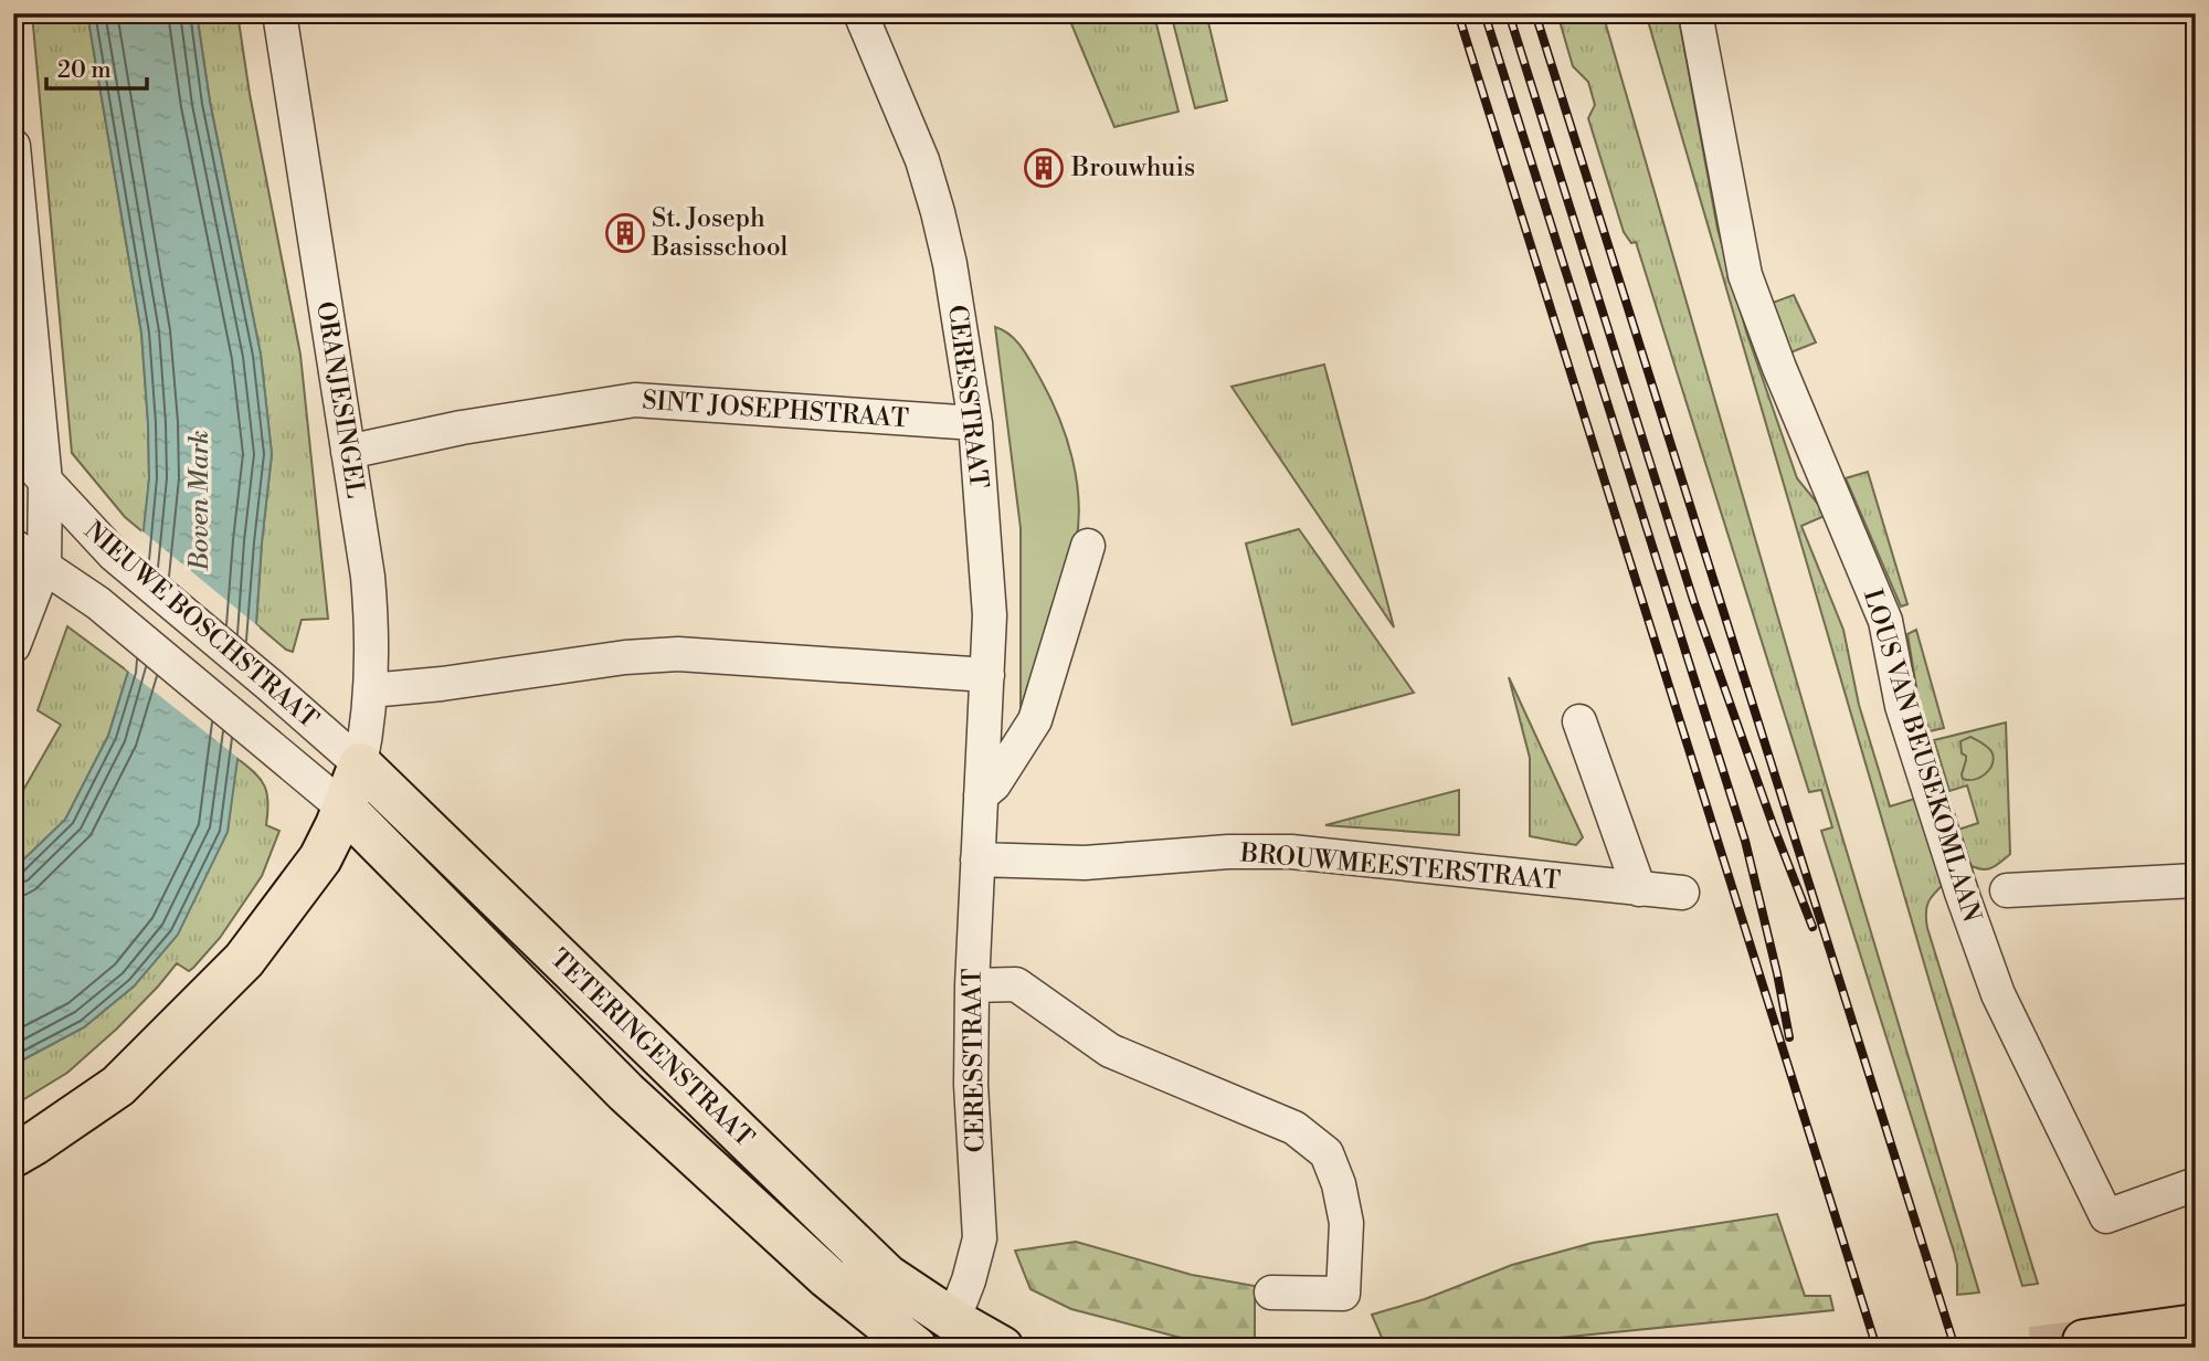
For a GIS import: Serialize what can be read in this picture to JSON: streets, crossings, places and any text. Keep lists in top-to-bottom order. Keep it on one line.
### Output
{"streets":{"main road":["TETERINGENSTRAAT"],"street":["CERESSTRAAT","ORANJESINGEL","SINT JOSEPHSTRAAT","NIEUWE BOSCHSTRAAT","LOUS VAN BEUSEKOMLAAN","BROUWMEESTERSTRAAT"]},"crossings":[["CERESSTRAAT","SINT JOSEPHSTRAAT"],["CERESSTRAAT","BROUWMEESTERSTRAAT"],["CERESSTRAAT","TETERINGENSTRAAT"],["ORANJESINGEL","SINT JOSEPHSTRAAT"],["ORANJESINGEL","NIEUWE BOSCHSTRAAT"],["ORANJESINGEL","TETERINGENSTRAAT"],["NIEUWE BOSCHSTRAAT","TETERINGENSTRAAT"]],"water":["Boven Mark"],"places":{"building":["Brouwhuis","St. Joseph Basisschool"]},"scale_bar":"20 m"}
